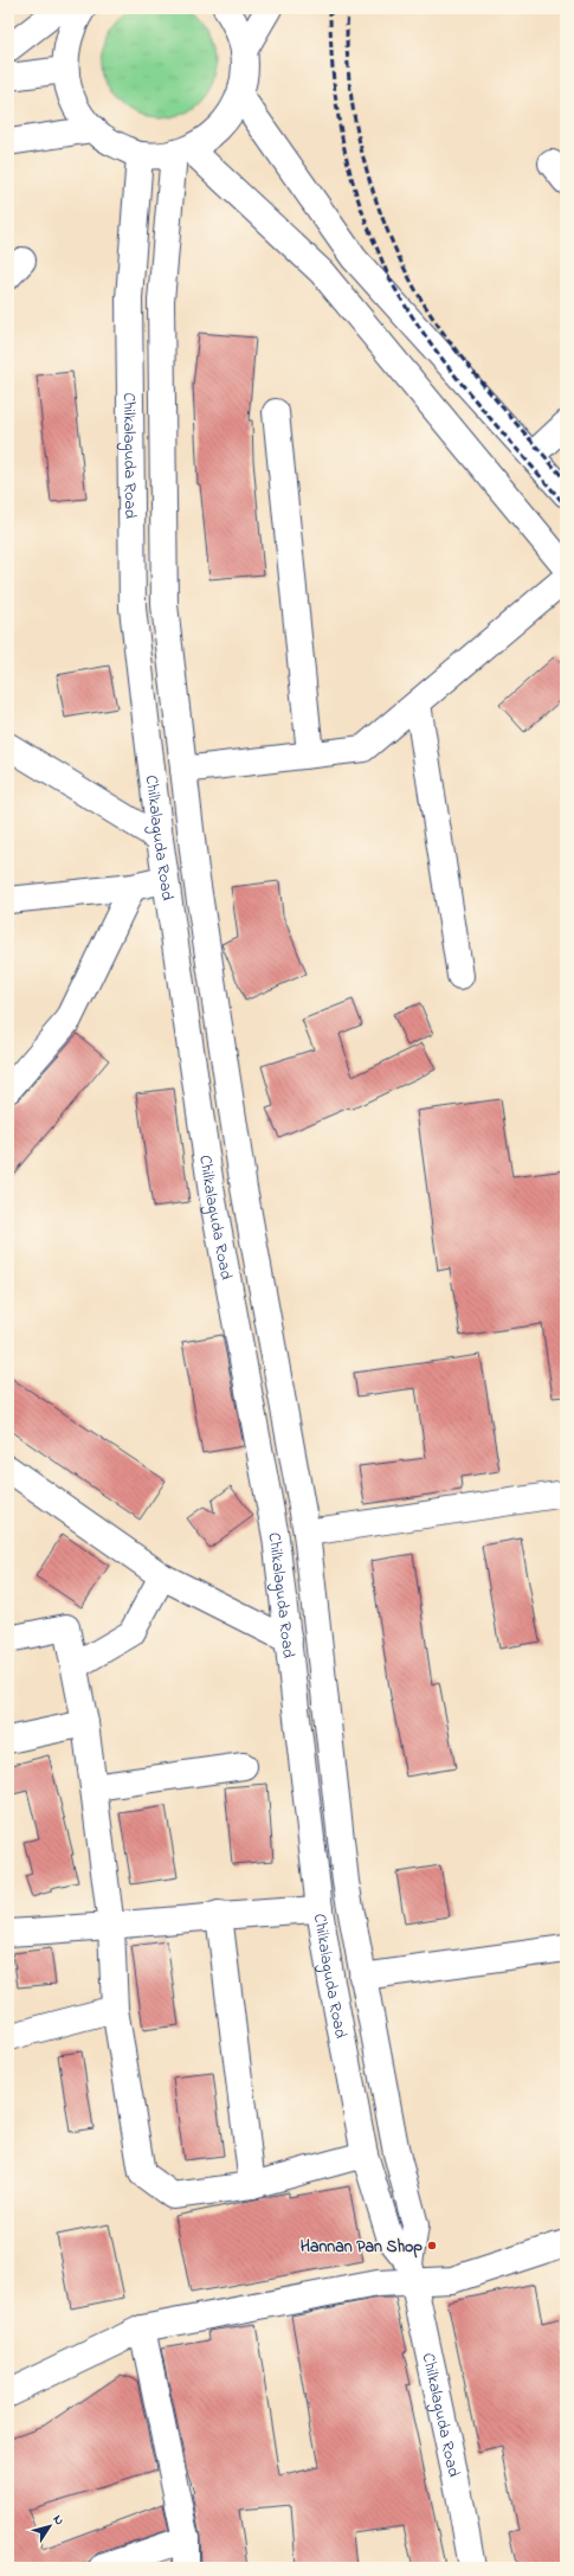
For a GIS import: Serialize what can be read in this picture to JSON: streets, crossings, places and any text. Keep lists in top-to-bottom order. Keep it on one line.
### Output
{"streets":{"main road":["Chilkalaguda Road"]},"places":["Hannan Pan Shop"],"north":"top right"}
